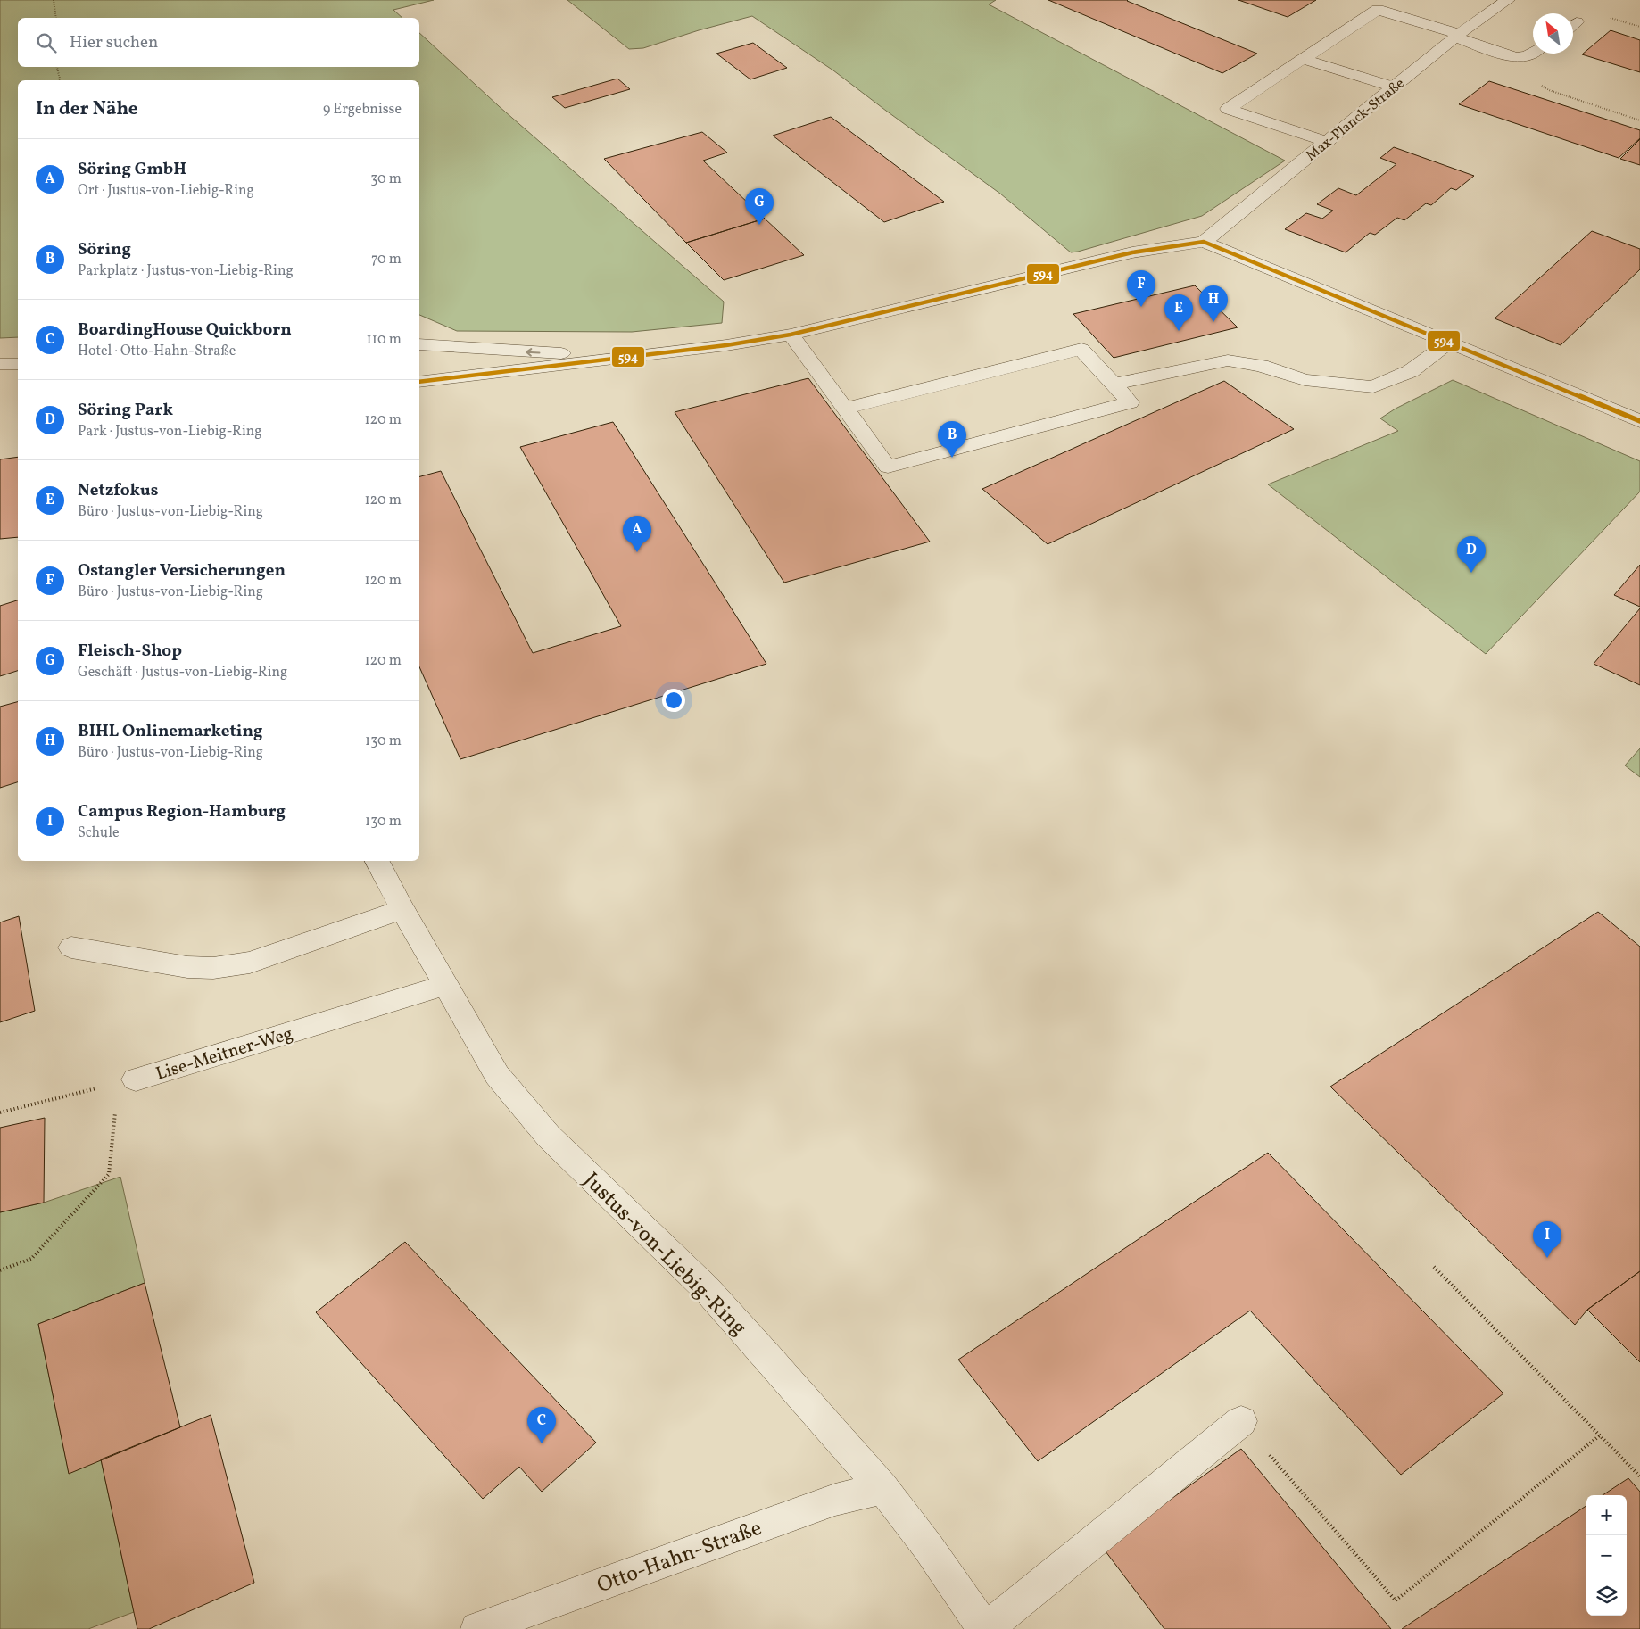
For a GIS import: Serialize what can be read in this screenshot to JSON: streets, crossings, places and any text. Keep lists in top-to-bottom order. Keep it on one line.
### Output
{"streets":{"street":["Max-Planck-Straße","Lise-Meitner-Weg","Justus-von-Liebig-Ring","Otto-Hahn-Straße"]},"crossings":[["Lise-Meitner-Weg","Justus-von-Liebig-Ring"],["Justus-von-Liebig-Ring","Otto-Hahn-Straße"]],"lines":["transit line 594"],"north":"top left","page":{"search":"Hier suchen","heading":["In der Nähe","9 Ergebnisse"],"list":[{"mark":"A","name":"Söring GmbH","note":"Ort · Justus-von-Liebig-Ring","value":"30 m"},{"mark":"B","name":"Söring","note":"Parkplatz · Justus-von-Liebig-Ring","value":"70 m"},{"mark":"C","name":"BoardingHouse Quickborn","note":"Hotel · Otto-Hahn-Straße","value":"110 m"},{"mark":"D","name":"Söring Park","note":"Park · Justus-von-Liebig-Ring","value":"120 m"},{"mark":"E","name":"Netzfokus","note":"Büro · Justus-von-Liebig-Ring","value":"120 m"},{"mark":"F","name":"Ostangler Versicherungen","note":"Büro · Justus-von-Liebig-Ring","value":"120 m"},{"mark":"G","name":"Fleisch-Shop","note":"Geschäft · Justus-von-Liebig-Ring","value":"120 m"},{"mark":"H","name":"BIHL Onlinemarketing","note":"Büro · Justus-von-Liebig-Ring","value":"130 m"},{"mark":"I","name":"Campus Region-Hamburg","note":"Schule","value":"130 m"}],"pins":["G","F","H","E","B","A","D","I","C"],"map_buttons":["+","−"]}}
